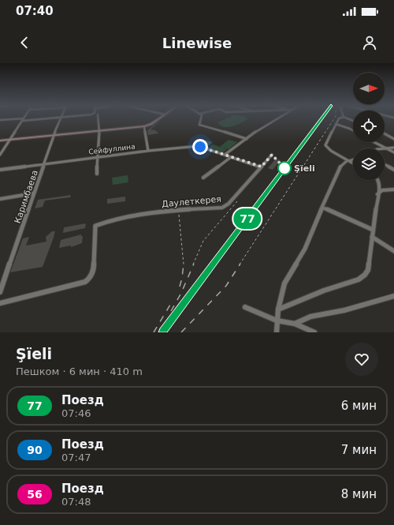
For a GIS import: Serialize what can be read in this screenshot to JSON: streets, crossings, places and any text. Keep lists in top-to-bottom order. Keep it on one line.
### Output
{"streets":{"street":["Сейфуллина","Каримбаева","Даулеткерея"]},"crossings":[["Сейфуллина","Каримбаева"]],"places":["Şïeli"],"north":"right","page":{"status":"07:40","header":"Linewise","on_map":"77","heading":["Şïeli","Пешком · 6 мин · 410 m"],"list":[{"mark":"77","name":"Поезд","note":"07:46","value":"6 мин"},{"mark":"90","name":"Поезд","note":"07:47","value":"7 мин"},{"mark":"56","name":"Поезд","note":"07:48","value":"8 мин"}]}}
